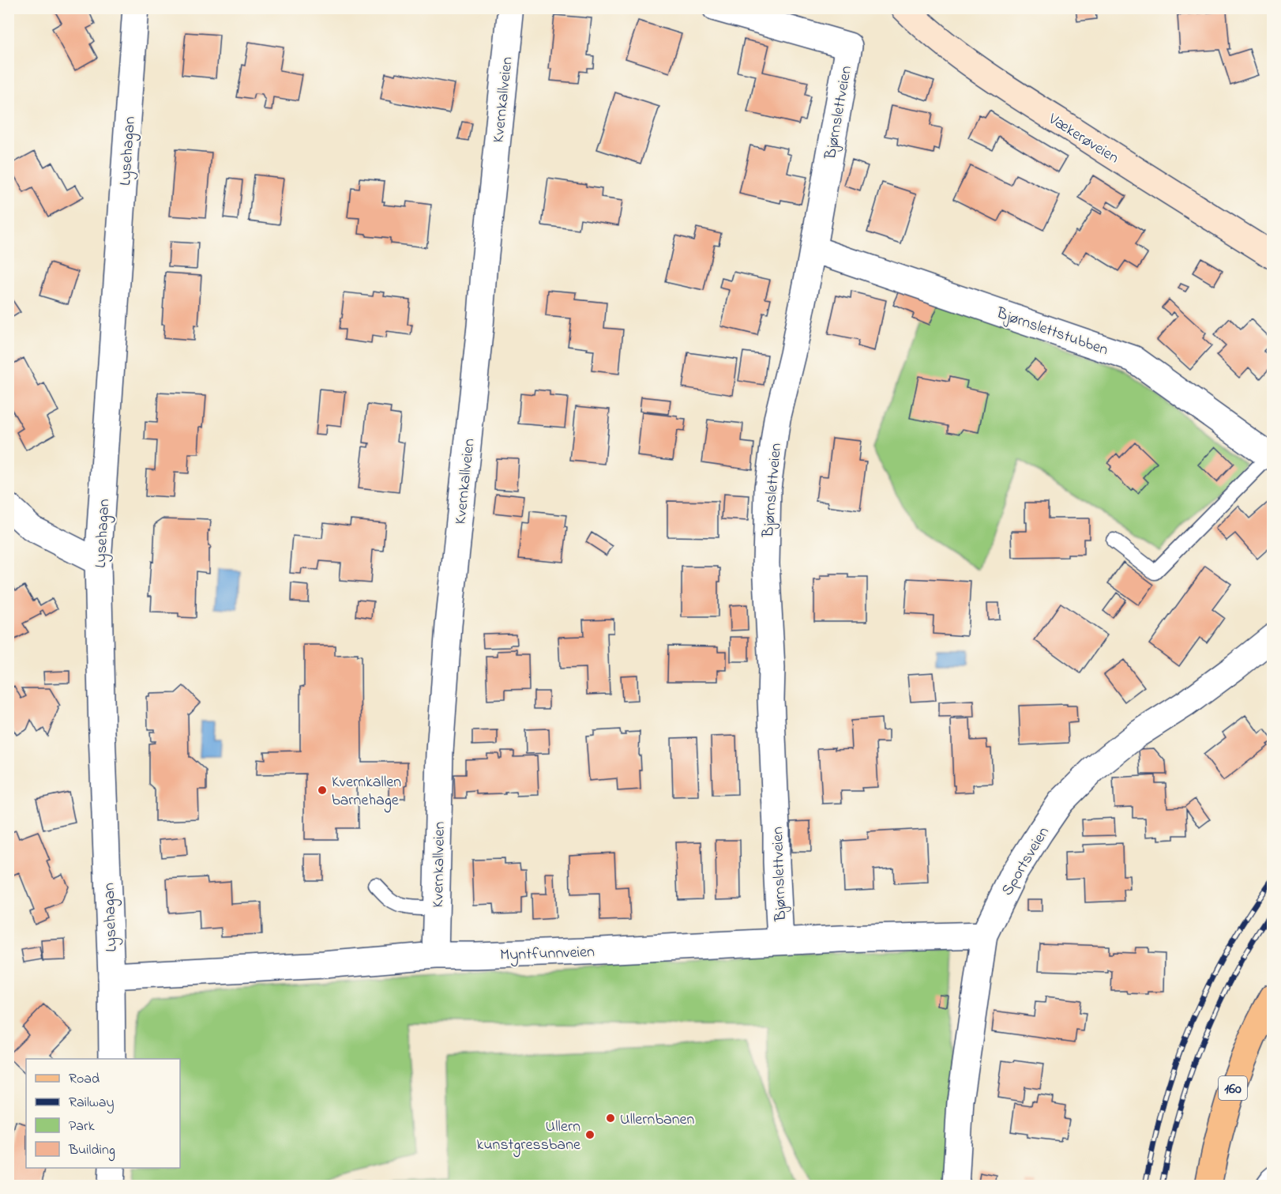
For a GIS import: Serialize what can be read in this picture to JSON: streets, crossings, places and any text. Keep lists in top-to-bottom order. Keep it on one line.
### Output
{"streets":{"main road":["Vækerøveien","160"],"street":["Kvernkallveien","Bjørnslettveien","Lysehagan","Bjørnslettstubben","Sportsveien","Myntfunnveien"]},"crossings":[["Kvernkallveien","Myntfunnveien"],["Bjørnslettveien","Bjørnslettstubben"],["Bjørnslettveien","Myntfunnveien"],["Lysehagan","Myntfunnveien"],["Sportsveien","Myntfunnveien"]],"places":["Kvernkallen barnehage","Ullernbanen","Ullern kunstgressbane"],"legend":["Road","Railway","Park","Building"]}
